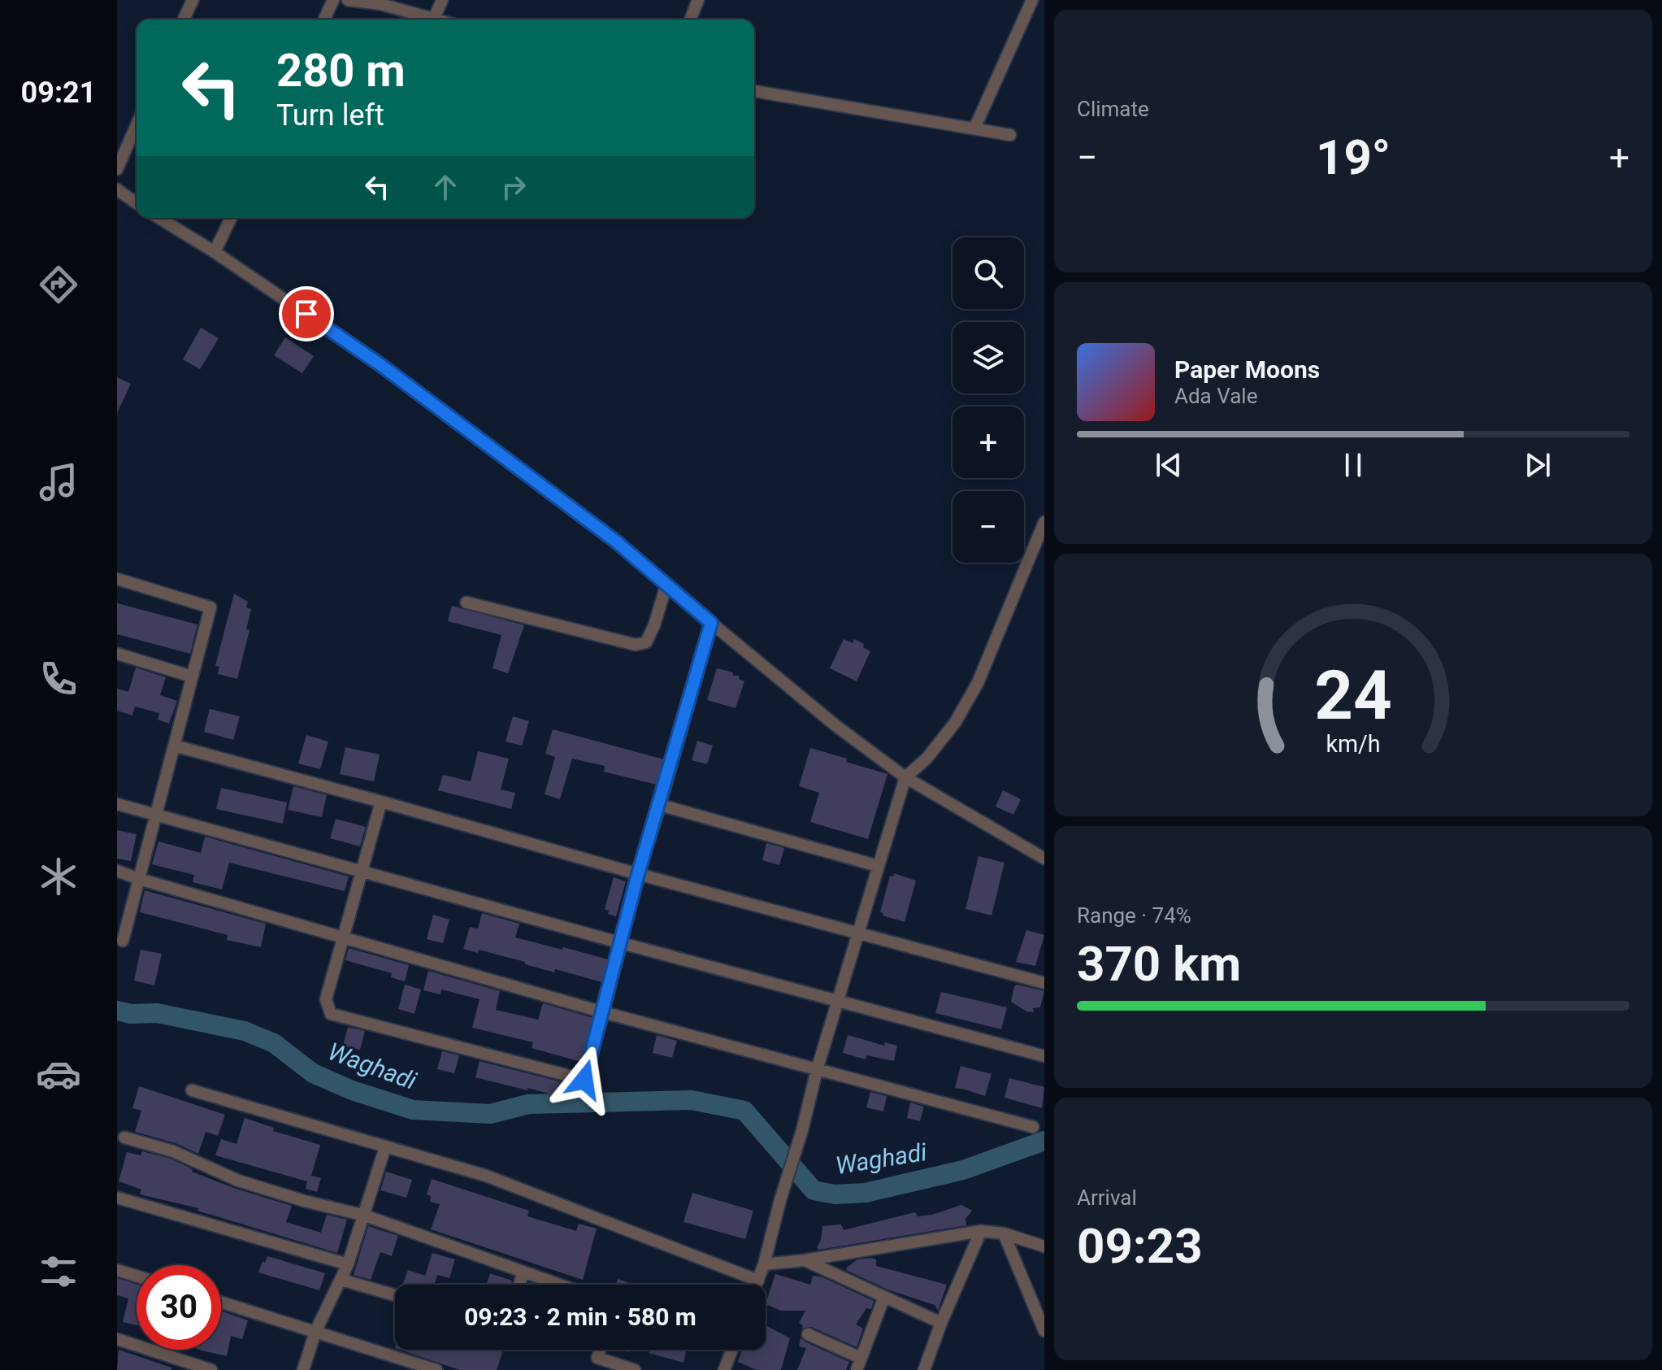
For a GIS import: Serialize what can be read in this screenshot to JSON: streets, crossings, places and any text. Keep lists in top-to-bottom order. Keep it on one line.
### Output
{"water":["Waghadi"],"page":{"tabs":"09:21","tile":["Climate",["Range · 74%","370 km"],["Arrival","09:23"]],"turn":["280 m","Turn left"],"heat":["−","19°","+"],"map_buttons":["+","−"],"song":["Paper Moons","Ada Vale"],"limit":"30","trip":"09:23 · 2 min · 580 m","gauge":["24","km/h"]}}
